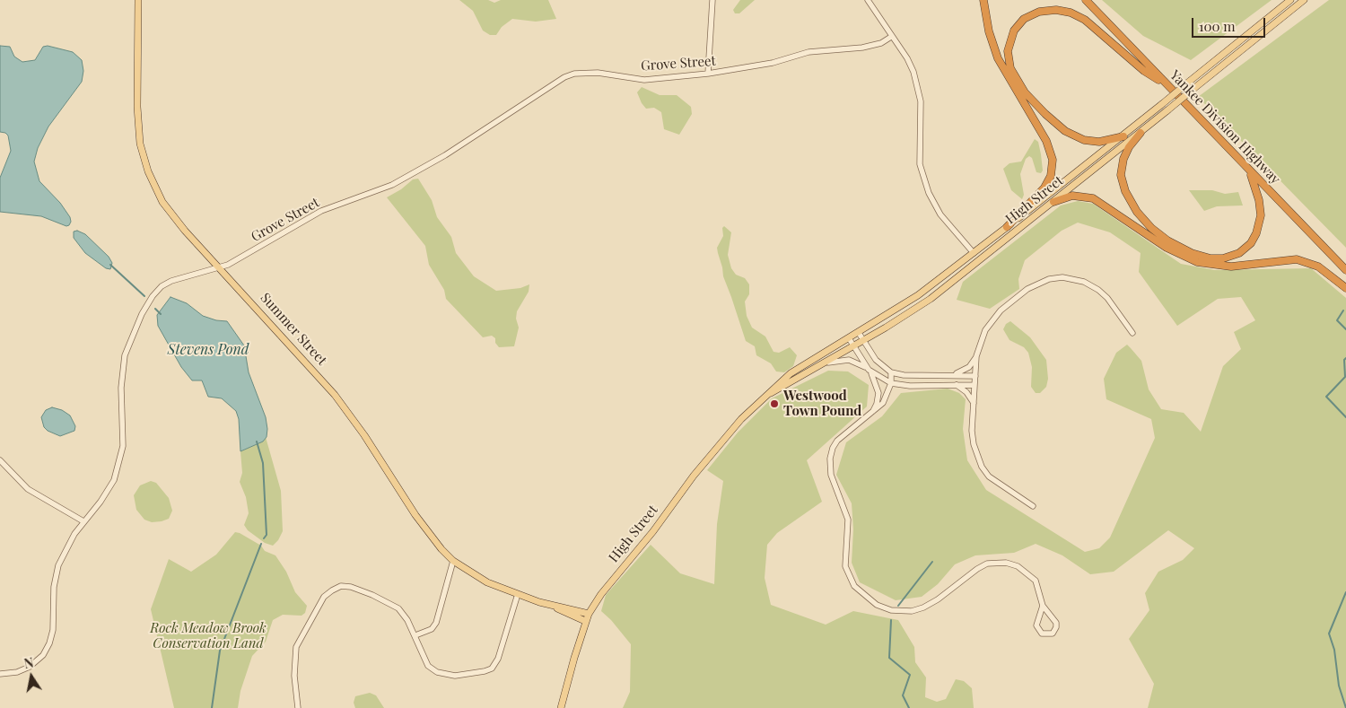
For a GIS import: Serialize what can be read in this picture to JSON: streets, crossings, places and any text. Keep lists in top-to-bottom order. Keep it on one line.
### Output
{"streets":{"highway":["Yankee Division Highway"],"main road":["High Street","Summer Street"],"street":["Grove Street"]},"crossings":[["Grove Street","Summer Street"],["High Street","Summer Street"]],"water":["Stevens Pond"],"parks":["Rock Meadow Brook Conservation Land"],"places":["Westwood Town Pound"],"scale_bar":"100 m","north":"top"}
